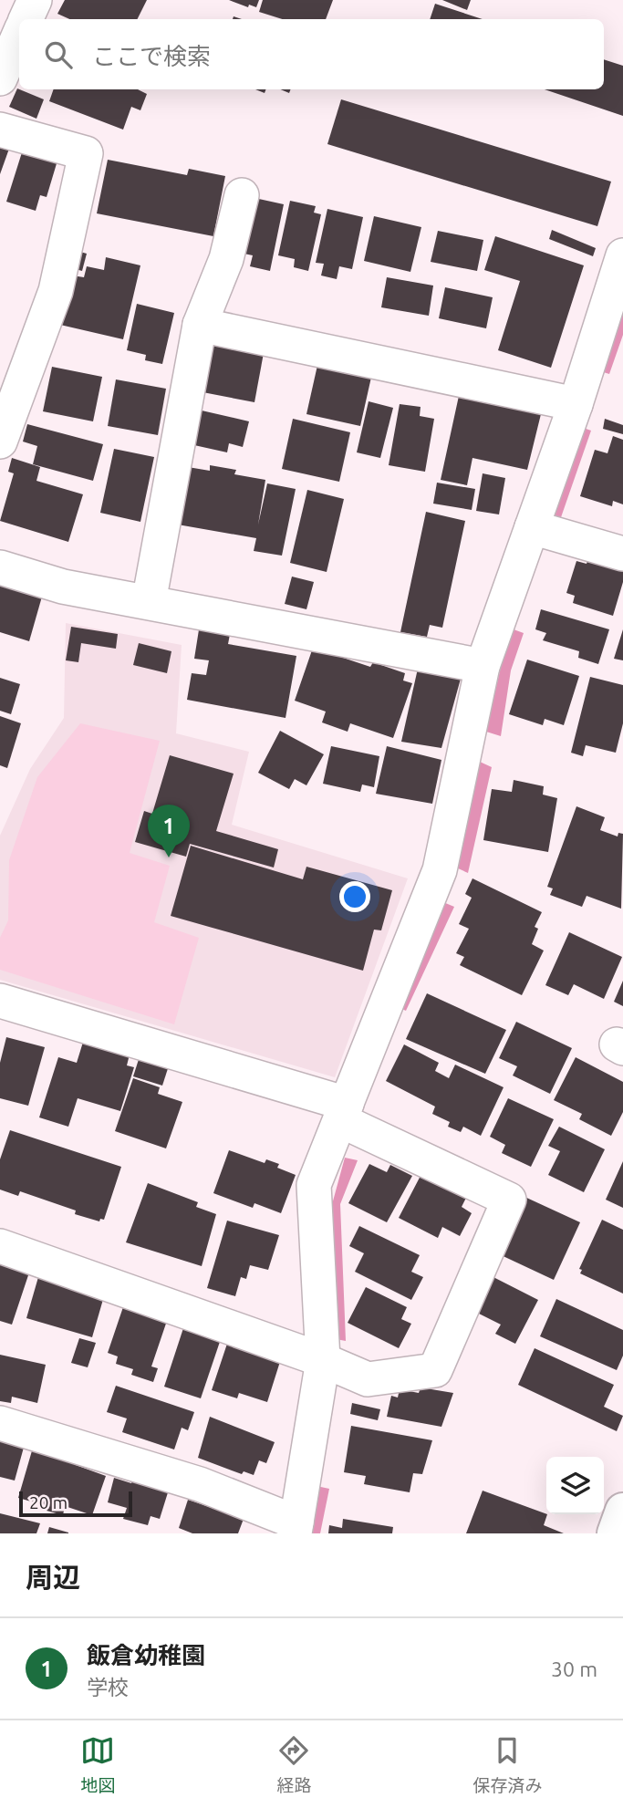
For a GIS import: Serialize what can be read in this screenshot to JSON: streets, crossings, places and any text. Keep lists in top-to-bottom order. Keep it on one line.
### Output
{"scale_bar":"20 m","page":{"search":"ここで検索","pins":"1","scale":"20 m","heading":"周辺","list":[{"mark":"1","name":"飯倉幼稚園","note":"学校","value":"30 m"}],"nav":["地図","経路","保存済み"]}}
